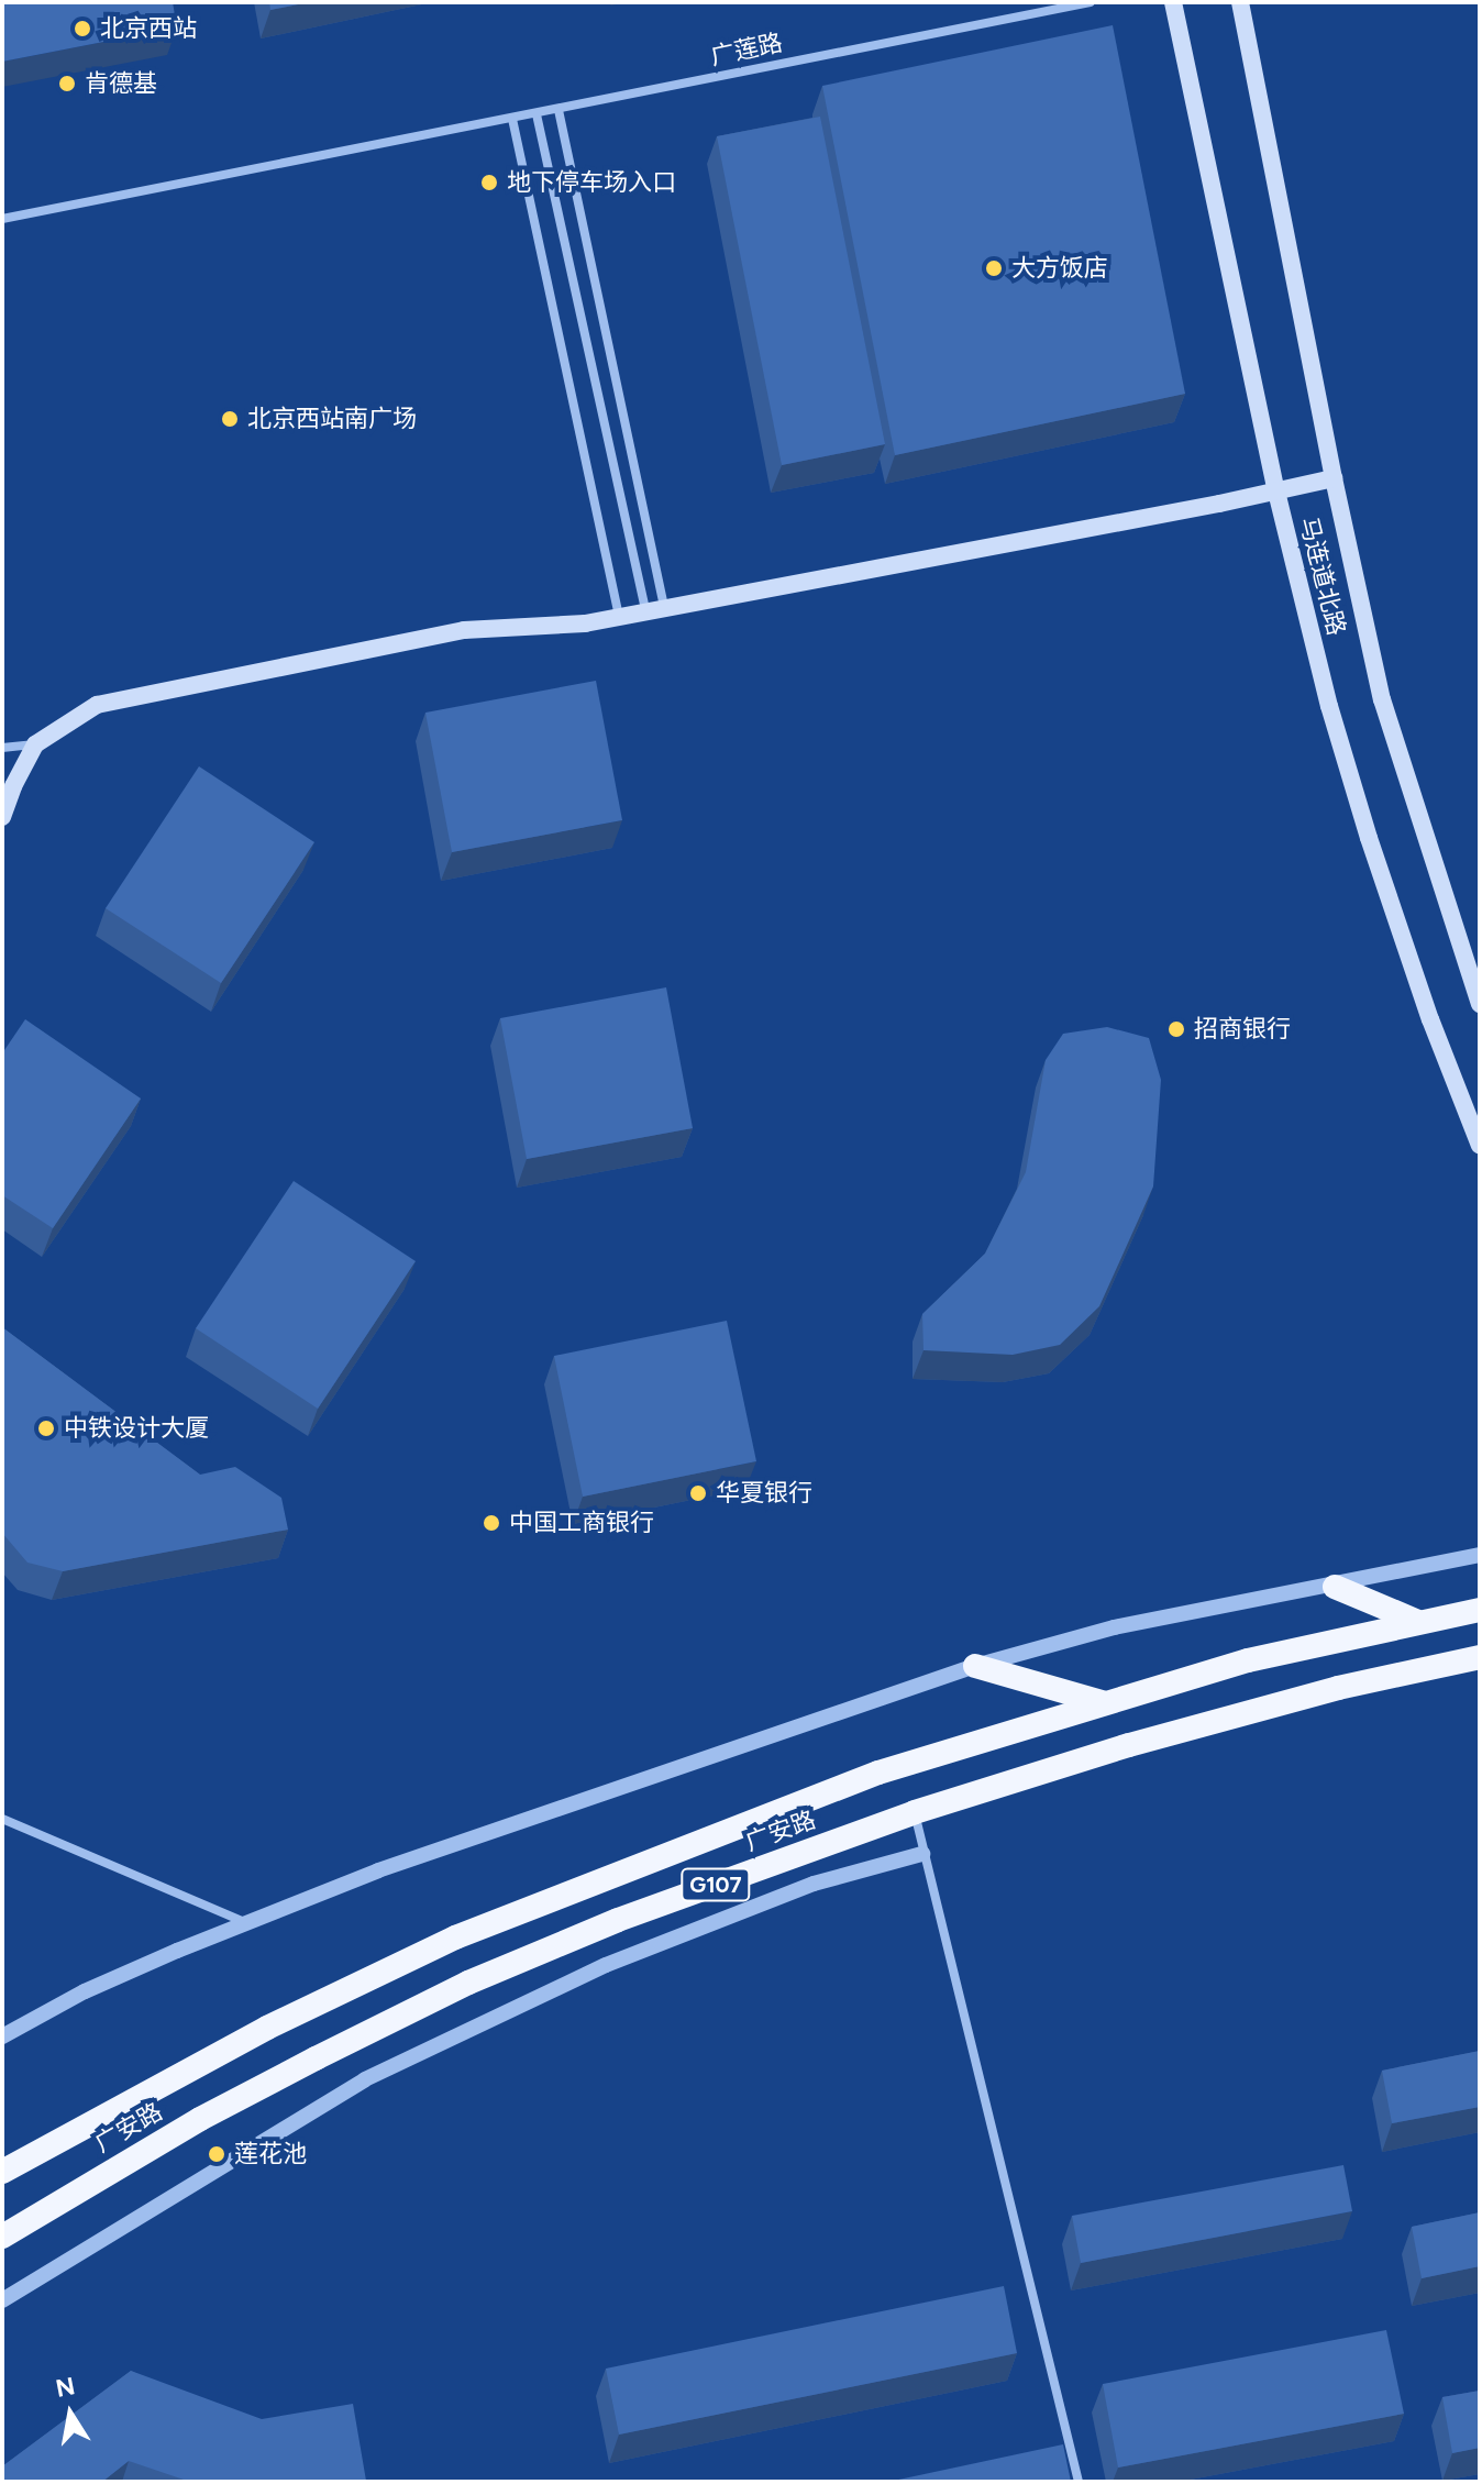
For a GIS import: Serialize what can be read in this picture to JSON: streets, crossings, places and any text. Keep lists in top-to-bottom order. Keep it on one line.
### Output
{"streets":{"highway":["广安路","G107"],"main road":["马连道北路"],"street":["广莲路"]},"places":["北京西站","肯德基","地下停车场入口","大方饭店","北京西站南广场","招商银行","中铁设计大厦","华夏银行","中国工商银行","莲花池"],"north":"top"}
